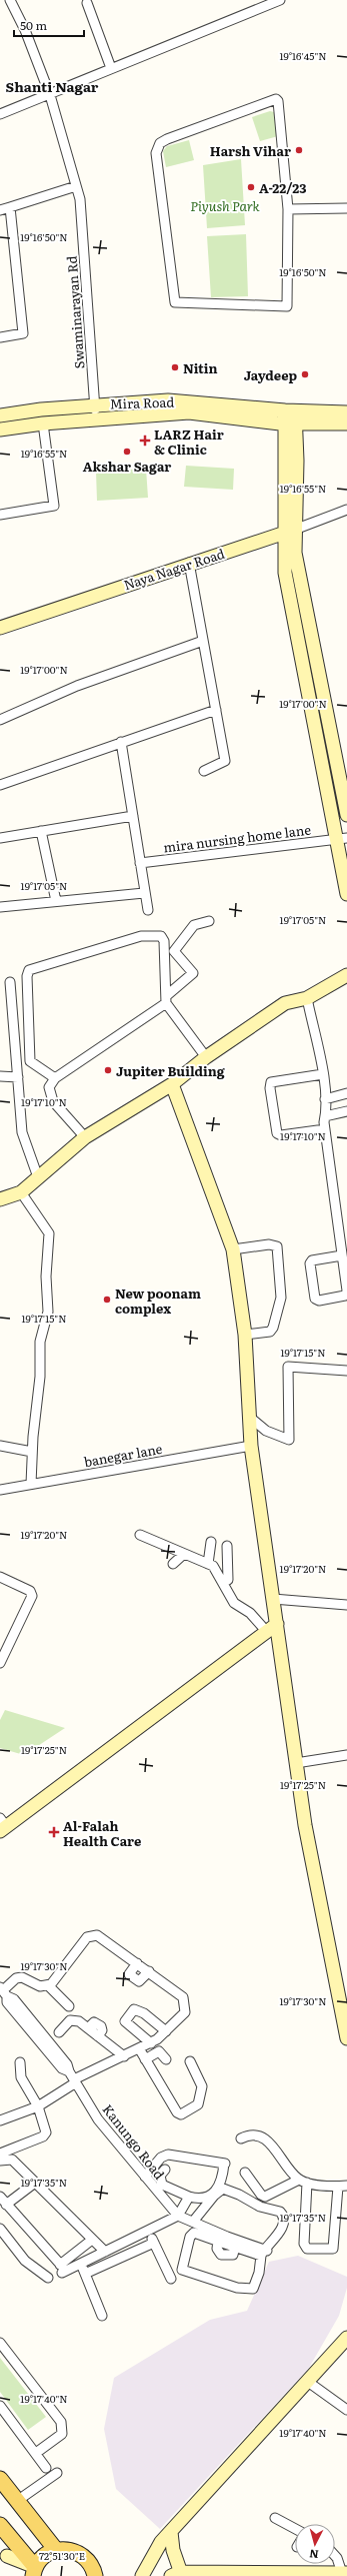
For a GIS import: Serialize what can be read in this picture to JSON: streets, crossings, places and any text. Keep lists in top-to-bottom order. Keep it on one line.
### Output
{"streets":{"main road":["Mira Road","Naya Nagar Road"],"street":["Swaminarayan Rd","mira nursing home lane","banegar lane","Kanungo Road"]},"crossings":[["Swaminarayan Rd","Mira Road"]],"districts":["Shanti Nagar"],"parks":["Piyush Park"],"places":{"other":["Harsh Vihar","A-22/23","Nitin","Jaydeep","Akshar Sagar","Jupiter Building","New poonam complex"],"health":["LARZ Hair & Clinic","Al-Falah Health Care"]},"scale_bar":"50 m","north":"bottom","coordinates":["19°16'45\"N","19°16'50\"N","19°16'55\"N","19°17'00\"N","19°17'05\"N","19°17'10\"N","19°17'15\"N","19°17'20\"N","19°17'25\"N","19°17'30\"N","19°17'35\"N","19°17'40\"N","72°51'30\"E"]}
